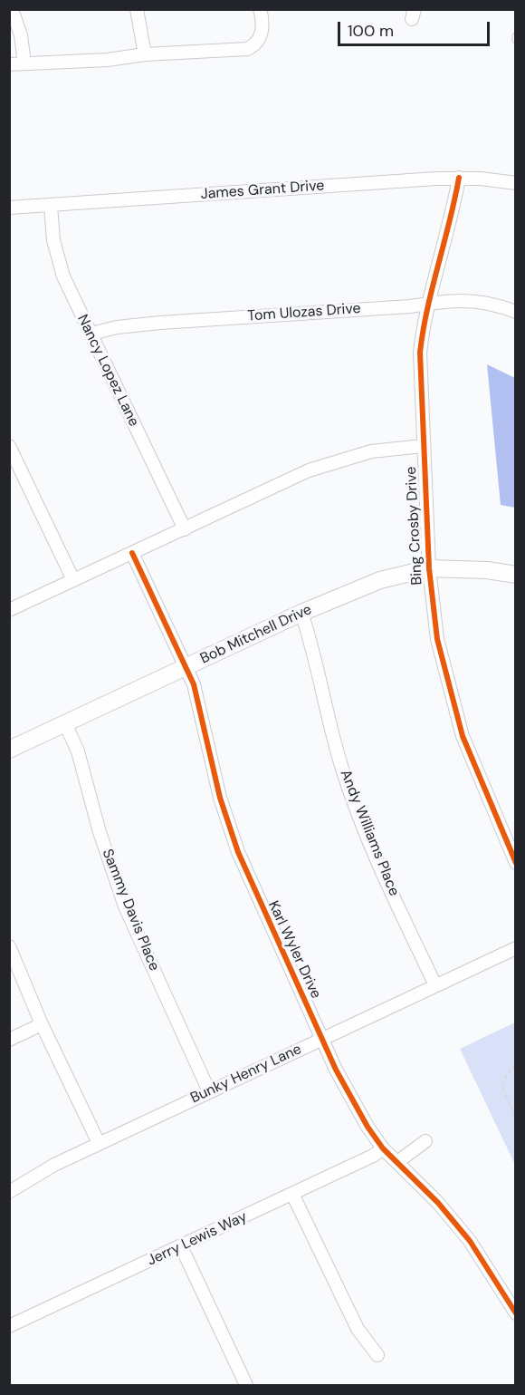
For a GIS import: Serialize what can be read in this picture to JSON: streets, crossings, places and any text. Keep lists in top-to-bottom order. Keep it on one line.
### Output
{"streets":{"street":["James Grant Drive","Tom Ulozas Drive","Nancy Lopez Lane","Bing Crosby Drive","Bob Mitchell Drive","Andy Williams Place","Sammy Davis Place","Karl Wyler Drive","Bunky Henry Lane","Jerry Lewis Way"]},"crossings":[["James Grant Drive","Nancy Lopez Lane"],["James Grant Drive","Bing Crosby Drive"],["Tom Ulozas Drive","Nancy Lopez Lane"],["Tom Ulozas Drive","Bing Crosby Drive"],["Bing Crosby Drive","Bob Mitchell Drive"],["Bob Mitchell Drive","Andy Williams Place"],["Bob Mitchell Drive","Sammy Davis Place"],["Bob Mitchell Drive","Karl Wyler Drive"],["Andy Williams Place","Bunky Henry Lane"],["Sammy Davis Place","Bunky Henry Lane"],["Karl Wyler Drive","Bunky Henry Lane"],["Karl Wyler Drive","Jerry Lewis Way"]],"scale_bar":"100 m"}
